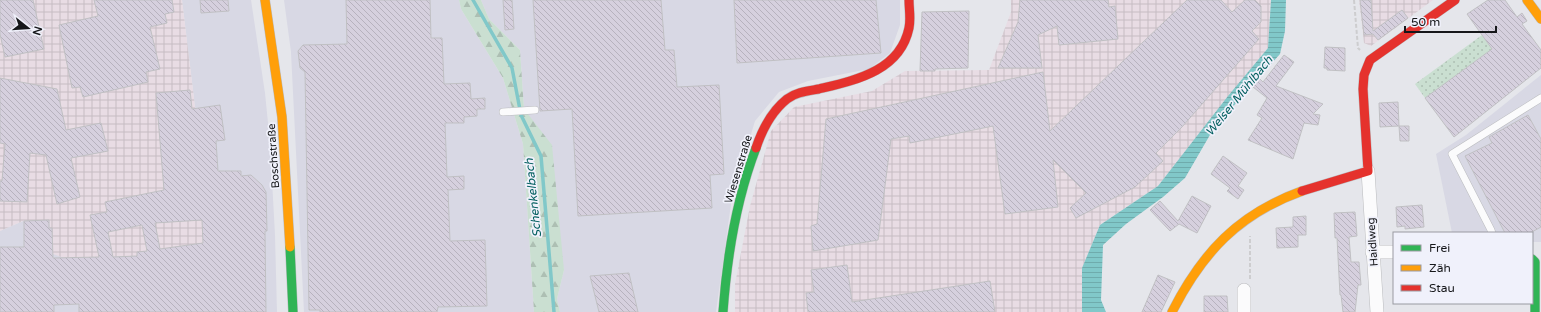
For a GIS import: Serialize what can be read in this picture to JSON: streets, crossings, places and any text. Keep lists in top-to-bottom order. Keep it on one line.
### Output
{"streets":{"street":["Boschstraße","Wiesenstraße","Haidlweg"]},"water":["Welser Mühlbach","Schenkelbach"],"legend":["Frei","Zäh","Stau"],"scale_bar":"50 m","north":"right"}
